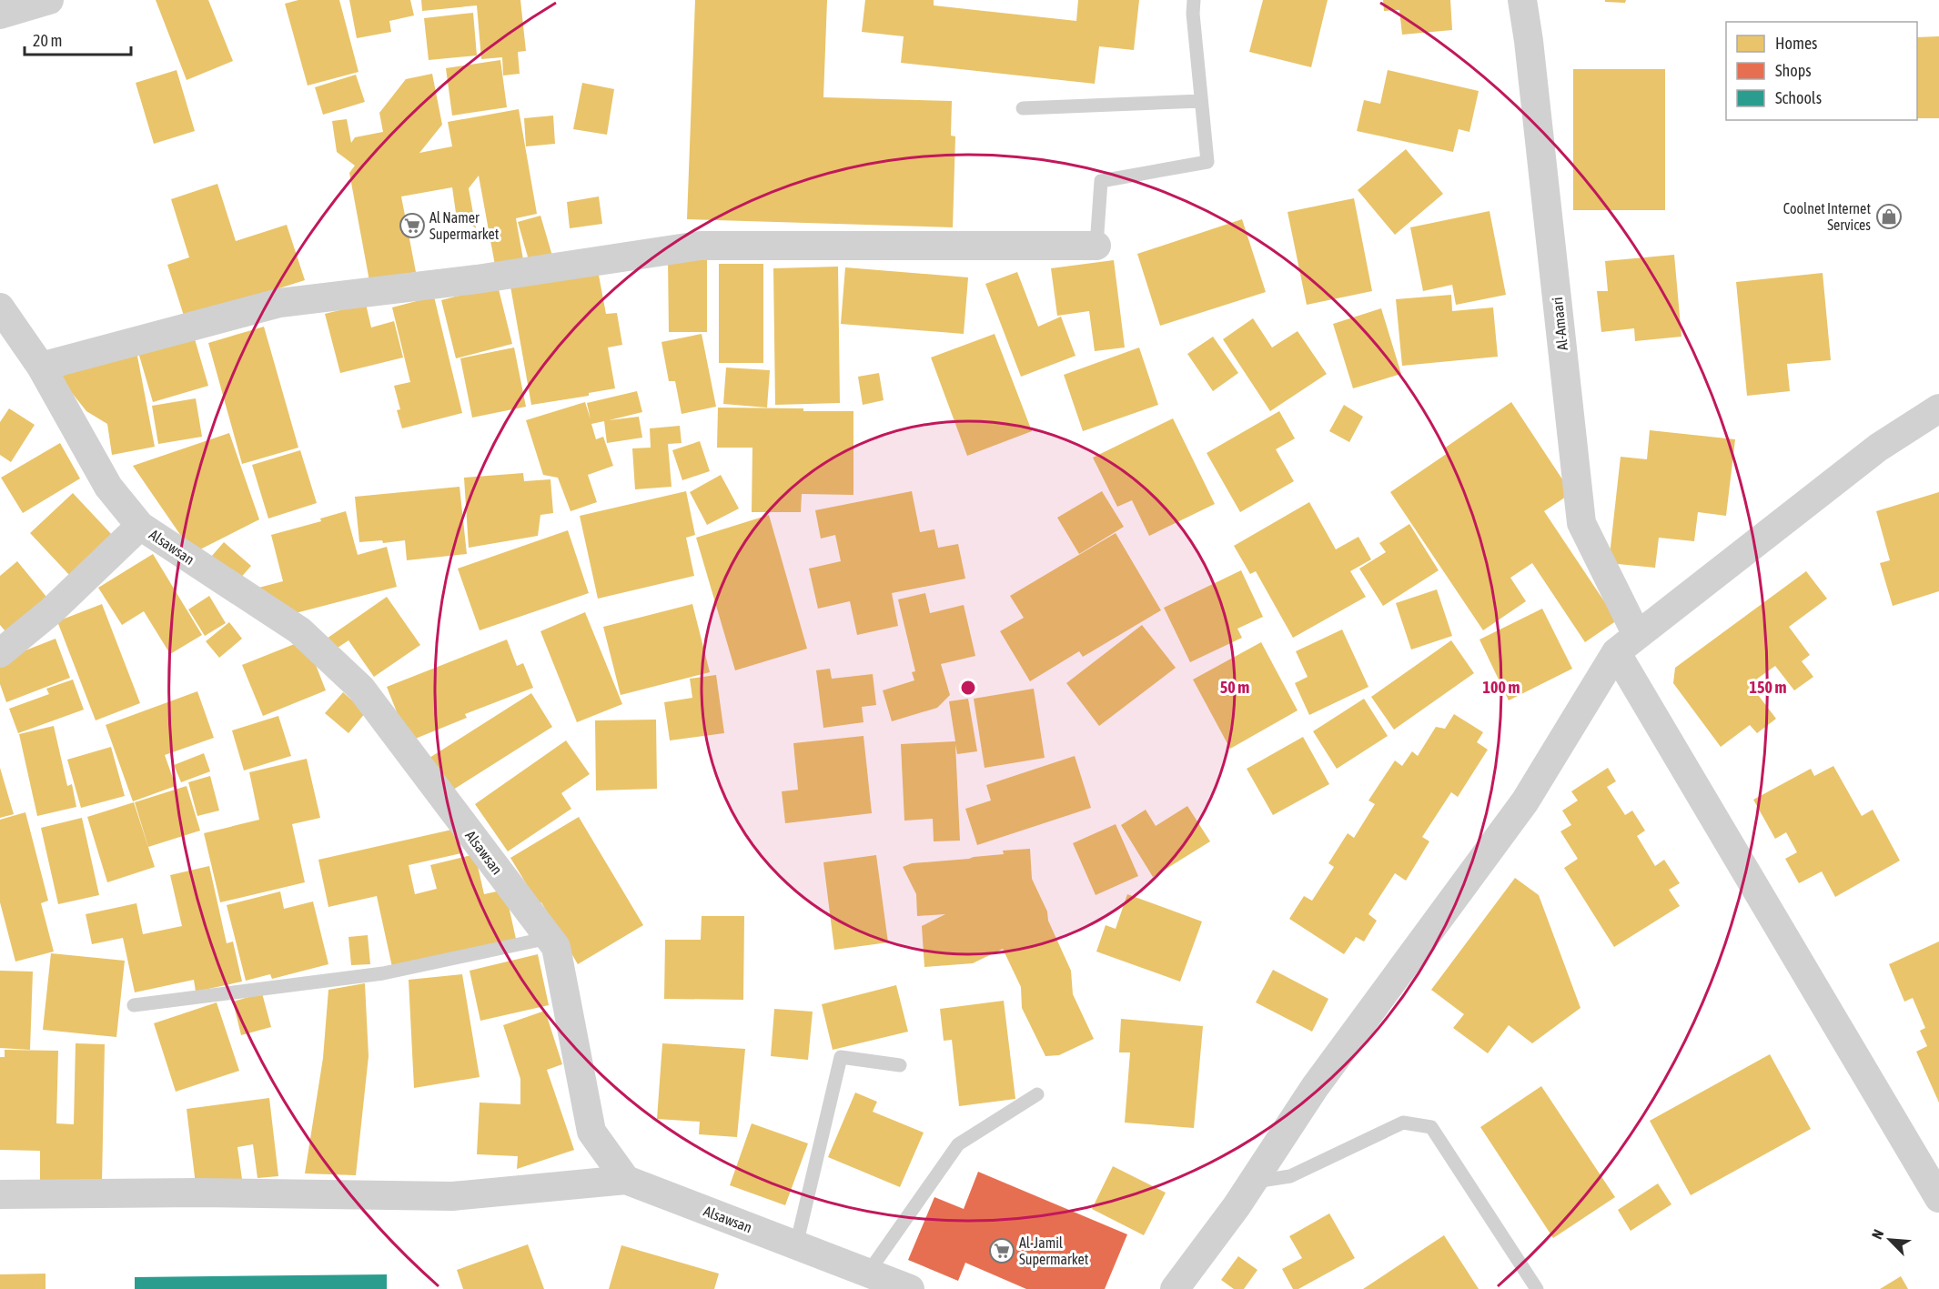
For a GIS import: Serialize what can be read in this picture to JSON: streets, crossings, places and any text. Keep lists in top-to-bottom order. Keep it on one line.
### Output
{"streets":{"street":["Al-Amaari","Alsawsan"]},"places":{"shop":["Coolnet Internet Services"],"supermarket":["Al Namer Supermarket","Al-Jamil Supermarket"]},"legend":["Homes","Shops","Schools"],"scale_bar":"20 m","north":"top left","rings":["50 m","100 m","150 m"]}
